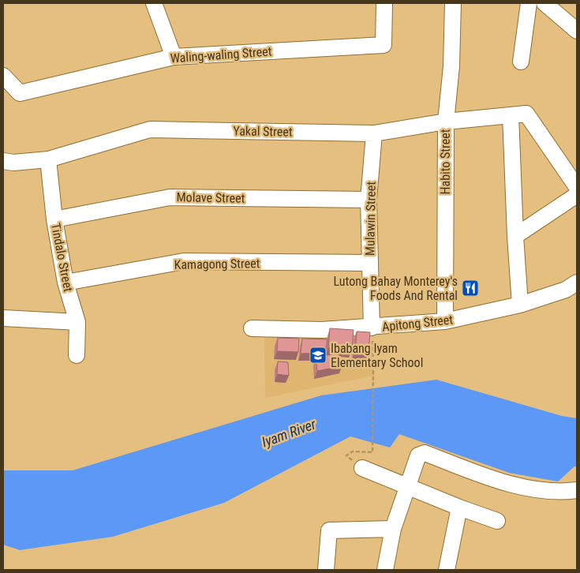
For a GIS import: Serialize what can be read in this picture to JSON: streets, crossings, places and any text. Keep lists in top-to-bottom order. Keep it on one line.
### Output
{"streets":{"street":["Waling-waling Street","Yakal Street","Habito Street","Molave Street","Mulawin Street","Tindalo Street","Kamagong Street","Apitong Street"]},"crossings":[["Yakal Street","Habito Street"],["Yakal Street","Mulawin Street"],["Yakal Street","Tindalo Street"],["Habito Street","Apitong Street"],["Molave Street","Mulawin Street"],["Molave Street","Tindalo Street"],["Mulawin Street","Kamagong Street"],["Mulawin Street","Apitong Street"],["Tindalo Street","Kamagong Street"]],"water":["Iyam River"],"places":{"restaurant":["Lutong Bahay Monterey's Foods And Rental"],"school or university":["Ibabang Iyam Elementary School"]}}
